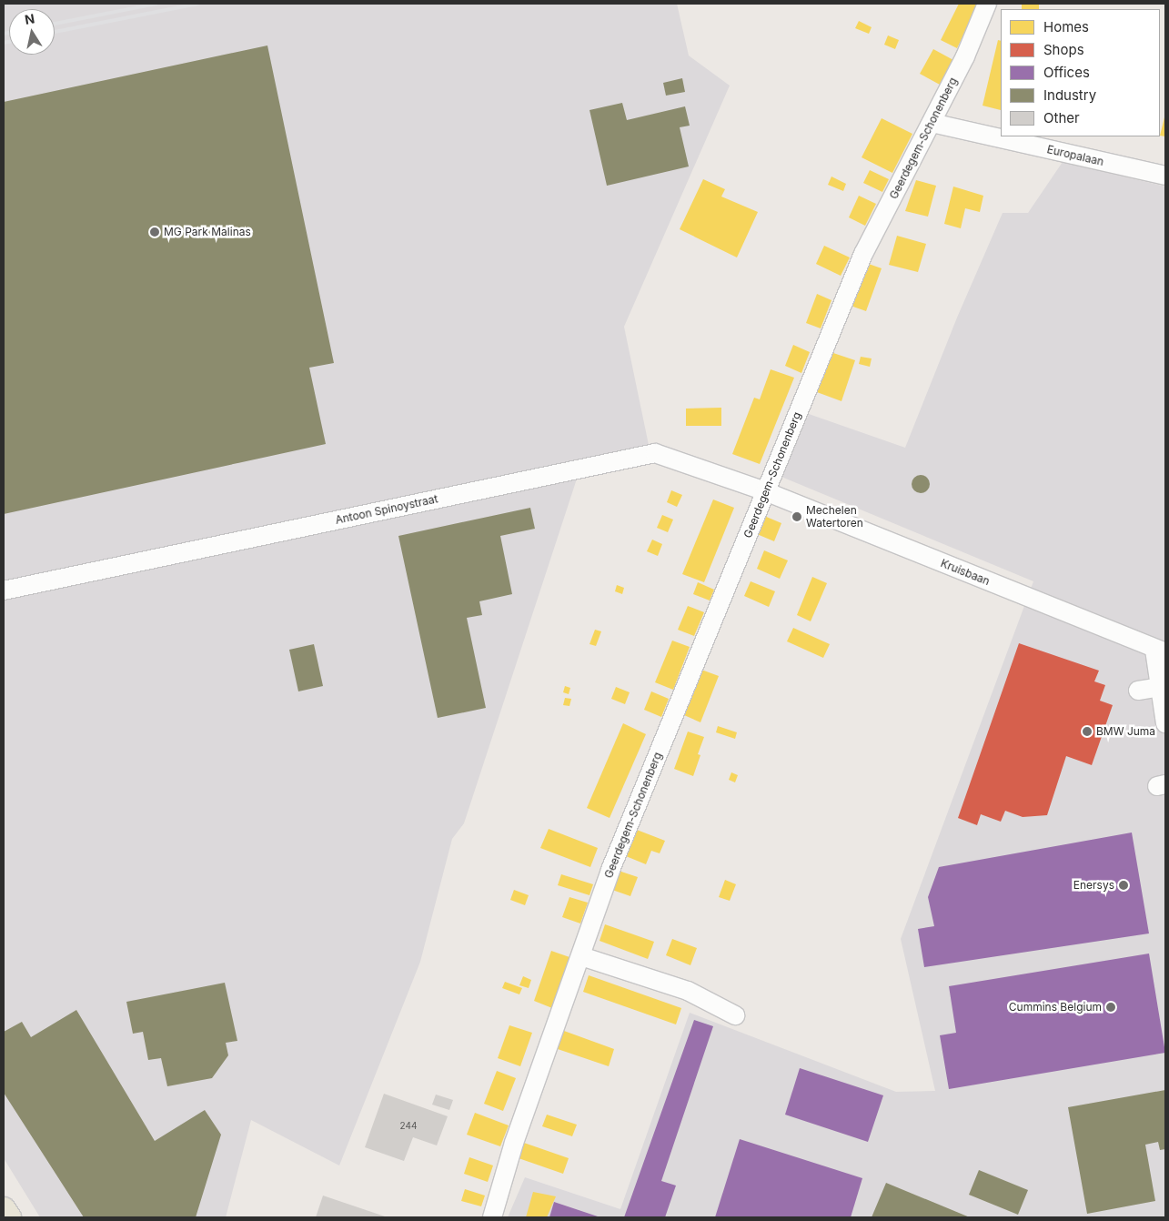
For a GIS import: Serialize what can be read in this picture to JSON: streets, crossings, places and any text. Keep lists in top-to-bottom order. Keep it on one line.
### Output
{"streets":{"street":["Geerdegem-Schonenberg","Europalaan","Antoon Spinoystraat","Kruisbaan"]},"crossings":[["Geerdegem-Schonenberg","Europalaan"],["Geerdegem-Schonenberg","Antoon Spinoystraat"],["Geerdegem-Schonenberg","Kruisbaan"],["Antoon Spinoystraat","Kruisbaan"]],"places":["MG Park Malinas","Mechelen Watertoren","BMW Juma","Enersys","Cummins Belgium"],"house_numbers":["244"],"legend":["Homes","Shops","Offices","Industry","Other"],"north":"top"}
